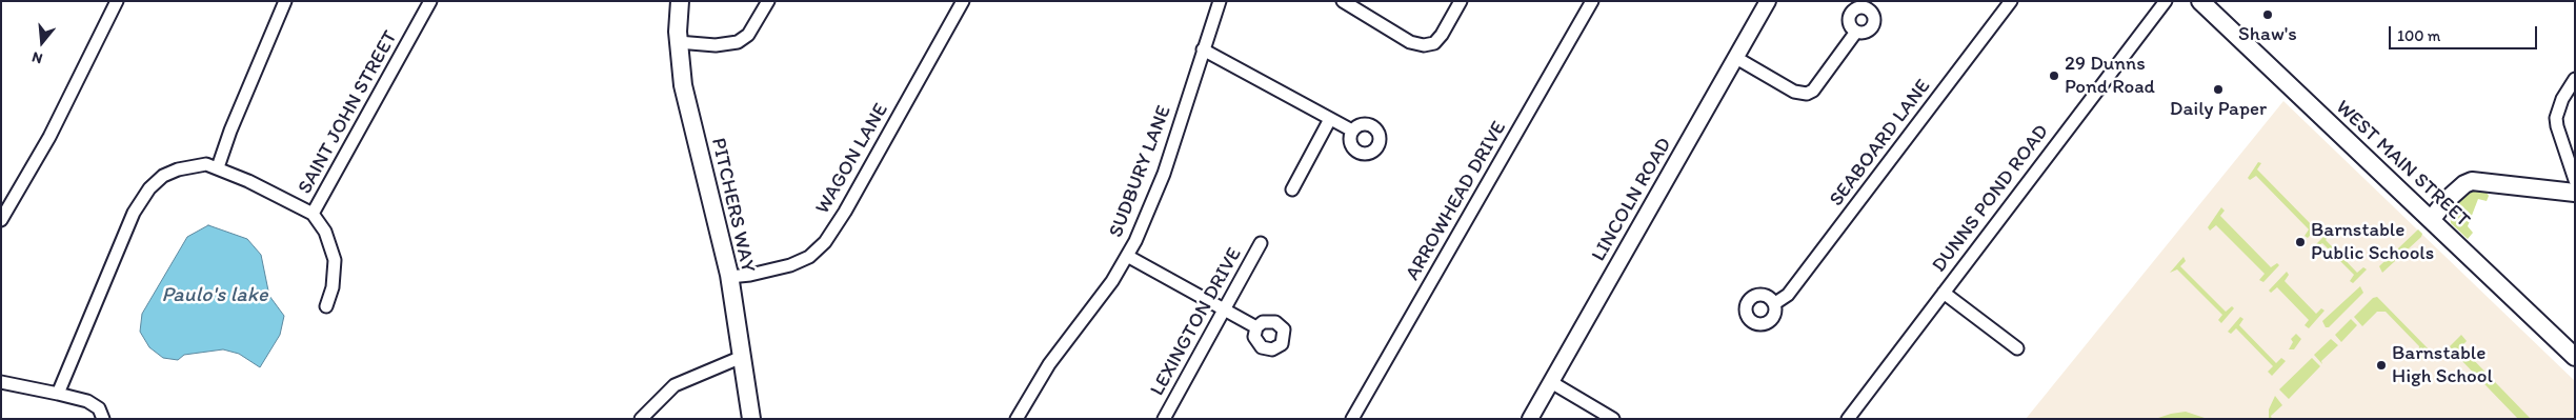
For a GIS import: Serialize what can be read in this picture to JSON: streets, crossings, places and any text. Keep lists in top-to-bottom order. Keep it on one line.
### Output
{"streets":{"main road":["WEST MAIN STREET","PITCHERS WAY"],"street":["SAINT JOHN STREET","SEABOARD LANE","WAGON LANE","SUDBURY LANE","DUNNS POND ROAD","LINCOLN ROAD","ARROWHEAD DRIVE","LEXINGTON DRIVE"]},"crossings":[["WAGON LANE","PITCHERS WAY"]],"water":["Paulo's lake"],"places":["Shaw's","29 Dunns Pond Road","Daily Paper","Barnstable Public Schools","Barnstable High School"],"scale_bar":"100 m","north":"bottom"}
